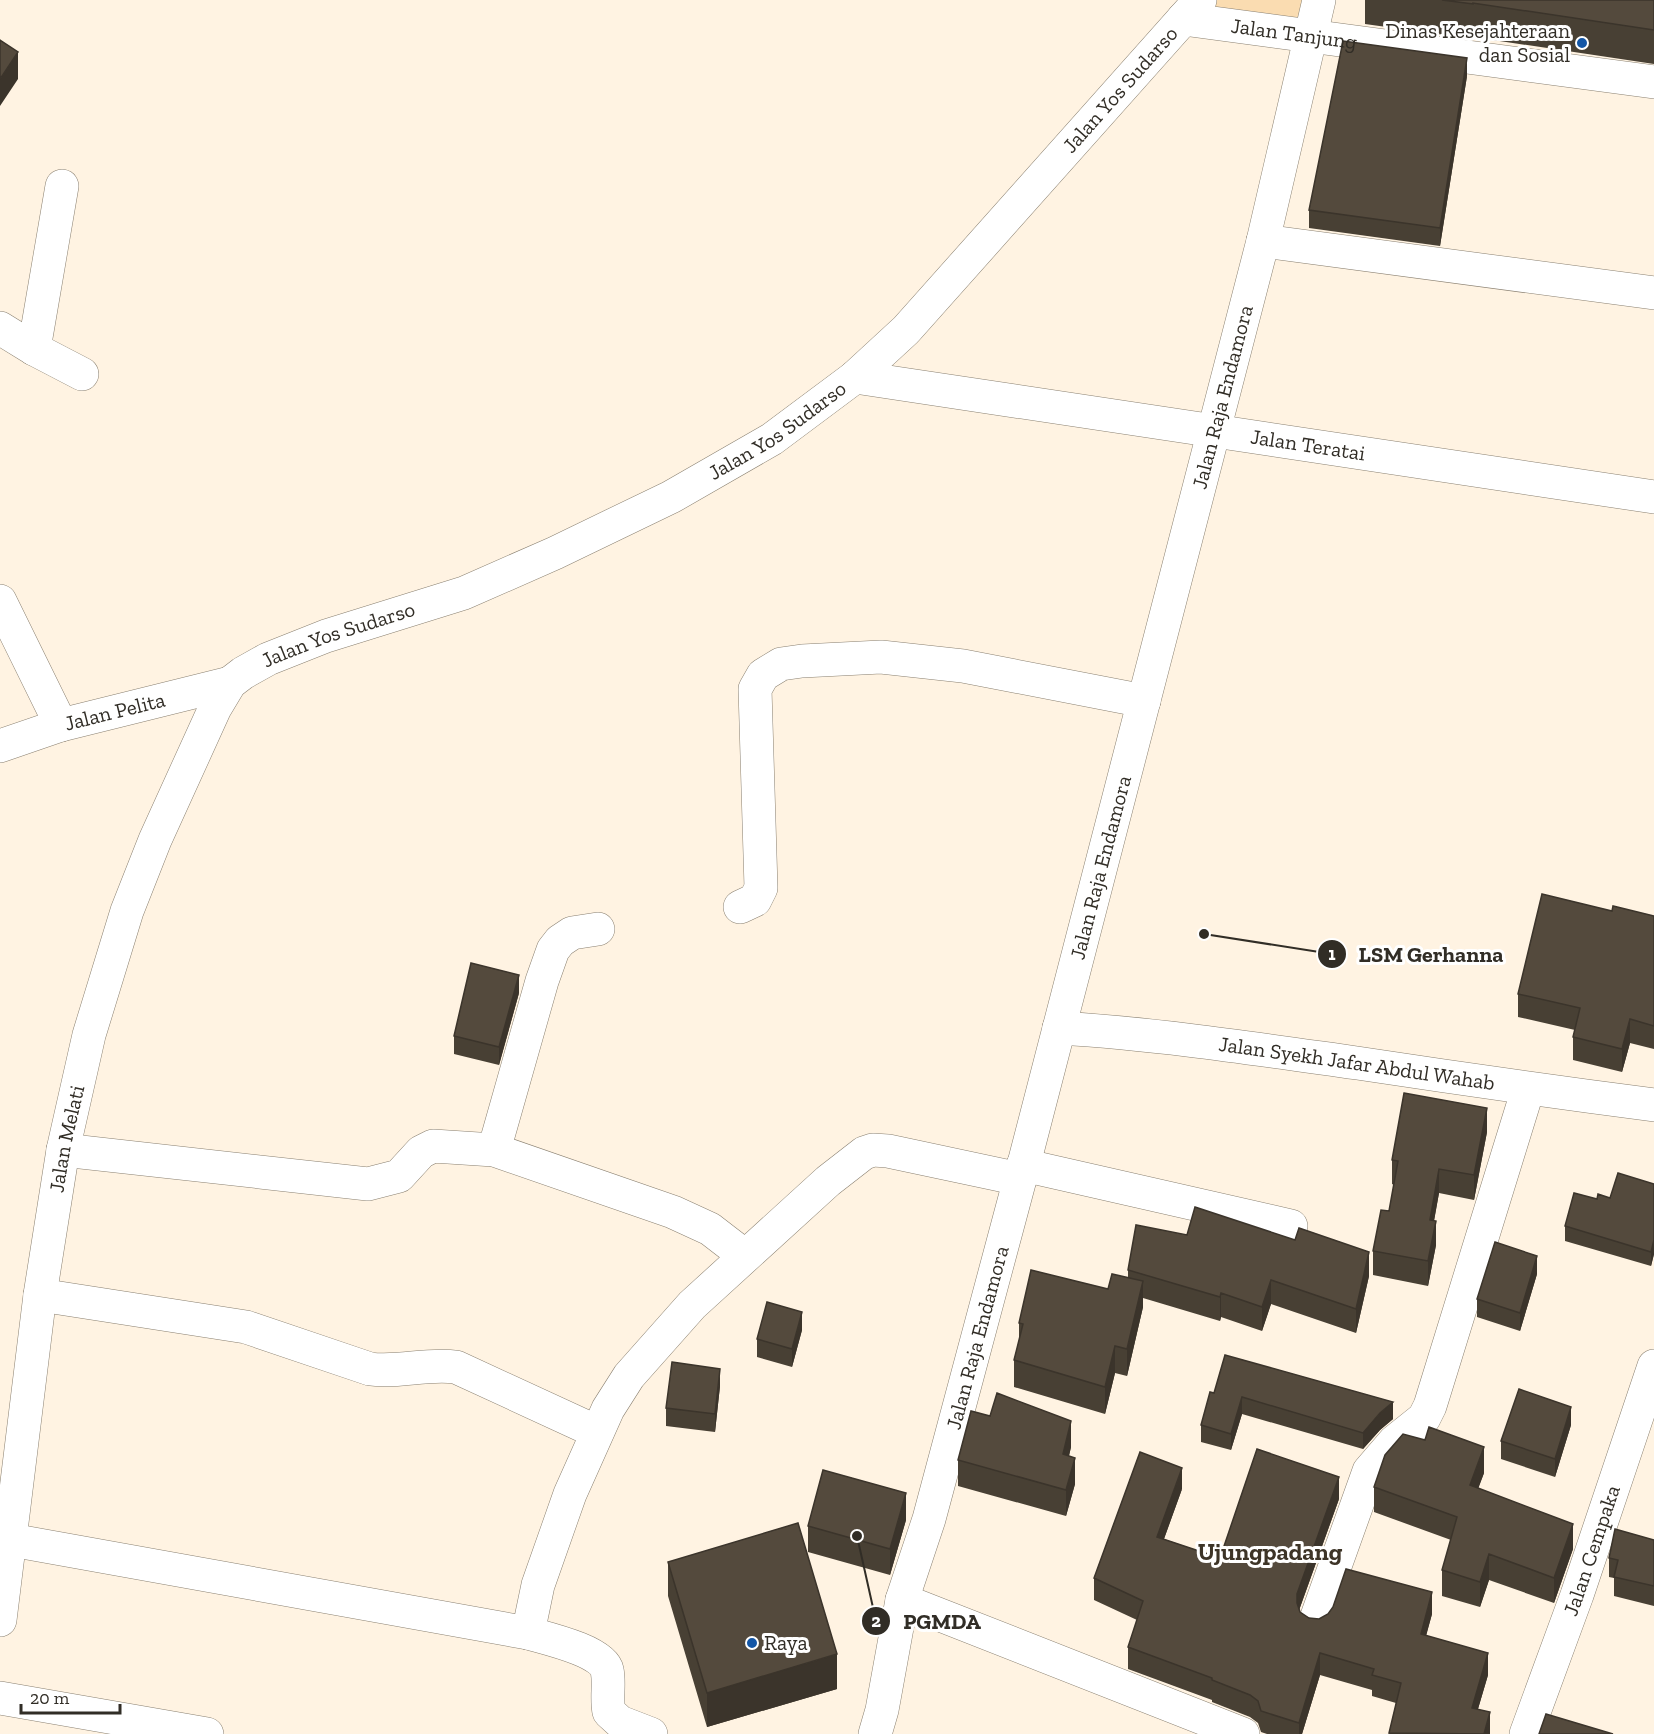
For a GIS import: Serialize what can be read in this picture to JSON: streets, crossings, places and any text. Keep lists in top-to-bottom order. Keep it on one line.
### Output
{"streets":{"street":["Jalan Tanjung","Jalan Yos Sudarso","Jalan Raja Endamora","Jalan Teratai","Jalan Pelita","Jalan Syekh Jafar Abdul Wahab","Jalan Melati","Jalan Cempaka"]},"crossings":[["Jalan Tanjung","Jalan Yos Sudarso"],["Jalan Tanjung","Jalan Raja Endamora"],["Jalan Yos Sudarso","Jalan Teratai"],["Jalan Yos Sudarso","Jalan Pelita"],["Jalan Yos Sudarso","Jalan Melati"],["Jalan Raja Endamora","Jalan Teratai"],["Jalan Raja Endamora","Jalan Syekh Jafar Abdul Wahab"],["Jalan Pelita","Jalan Melati"]],"districts":["Ujungpadang"],"places":["Dinas Kesejahteraan dan Sosial","LSM Gerhanna","PGMDA","Raya"],"scale_bar":"20 m"}
